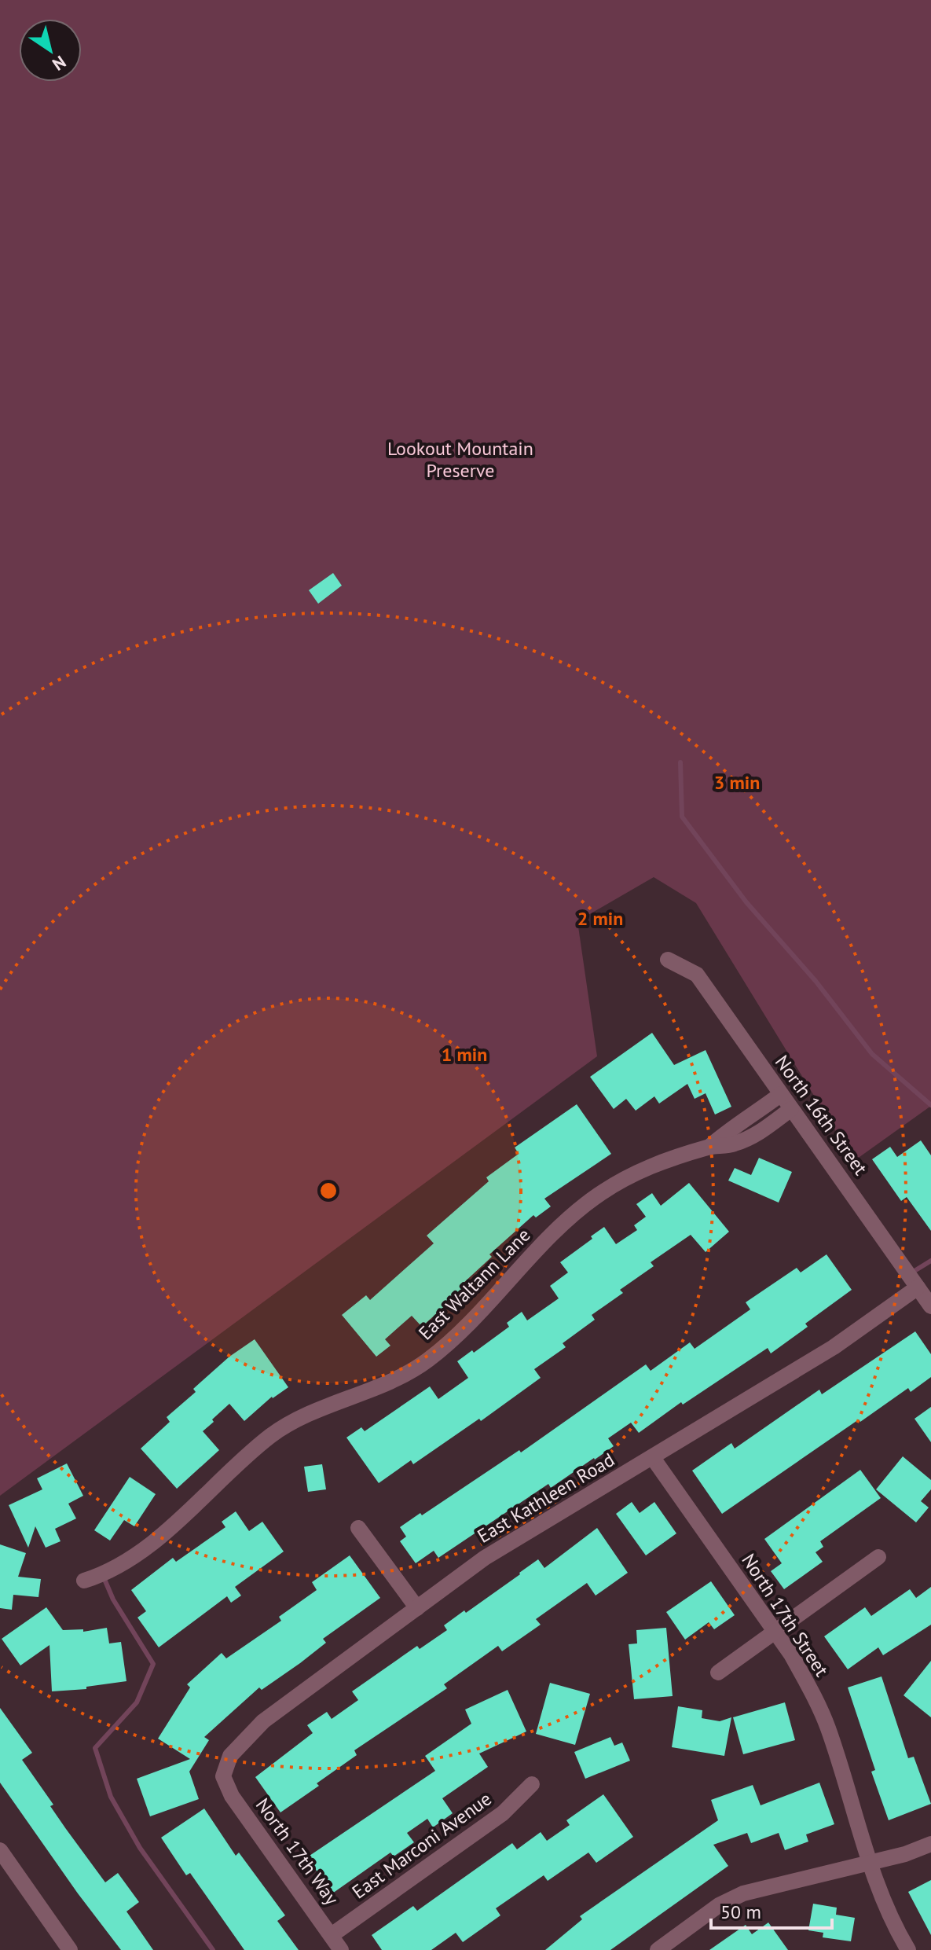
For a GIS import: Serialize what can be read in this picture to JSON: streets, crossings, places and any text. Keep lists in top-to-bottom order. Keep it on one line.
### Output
{"streets":{"street":["North 16th Street","East Waltann Lane","East Kathleen Road","North 17th Street","East Marconi Avenue","North 17th Way"]},"crossings":[["North 16th Street","East Waltann Lane"],["North 16th Street","East Kathleen Road"],["East Kathleen Road","North 17th Street"],["East Kathleen Road","North 17th Way"],["East Marconi Avenue","North 17th Way"]],"parks":["Lookout Mountain Preserve"],"scale_bar":"50 m","north":"bottom right","rings":["3 min","2 min","1 min"]}
